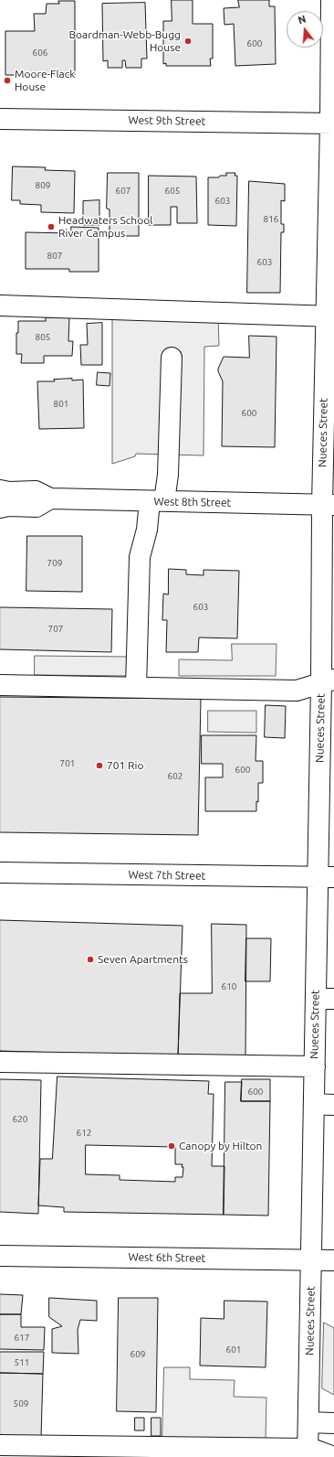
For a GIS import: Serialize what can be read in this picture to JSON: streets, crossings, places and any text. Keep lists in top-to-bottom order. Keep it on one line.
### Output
{"streets":{"street":["West 9th Street","Nueces Street","West 8th Street","West 7th Street","West 6th Street"]},"crossings":[["West 9th Street","Nueces Street"],["Nueces Street","West 8th Street"],["Nueces Street","West 7th Street"],["Nueces Street","West 6th Street"]],"places":["Boardman-Webb-Bugg House","Moore-Flack House","Headwaters School River Campus","701 Rio","Seven Apartments","Canopy by Hilton"],"house_numbers":["600","606","809","607","605","603","816","807","603","805","801","600","709","603","707","701","600","602","610","600","620","612","617","601","609","511","509"],"north":"top"}
